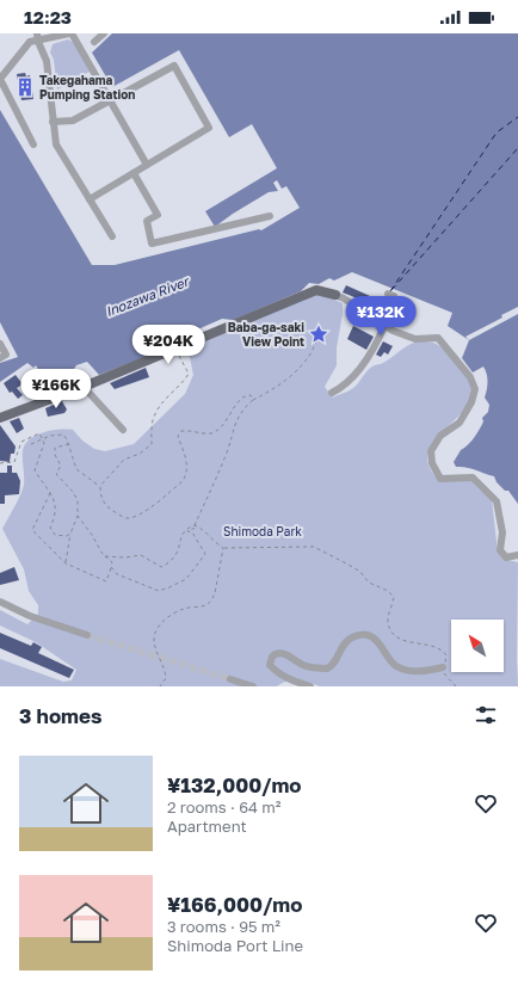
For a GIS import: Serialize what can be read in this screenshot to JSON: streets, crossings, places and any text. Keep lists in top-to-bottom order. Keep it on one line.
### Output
{"water":["Inozawa River"],"parks":["Shimoda Park"],"places":{"building":["Takegahama Pumping Station"],"place":["Baba-ga-saki View Point"]},"north":"top left","page":{"status":"12:23","price":["¥132K","¥204K","¥166K"],"heading":"3 homes","list":[{"name":"¥132,000/mo","note":"2 rooms · 64 m² · Apartment"},{"name":"¥166,000/mo","note":"3 rooms · 95 m² · Shimoda Port Line"}]}}
